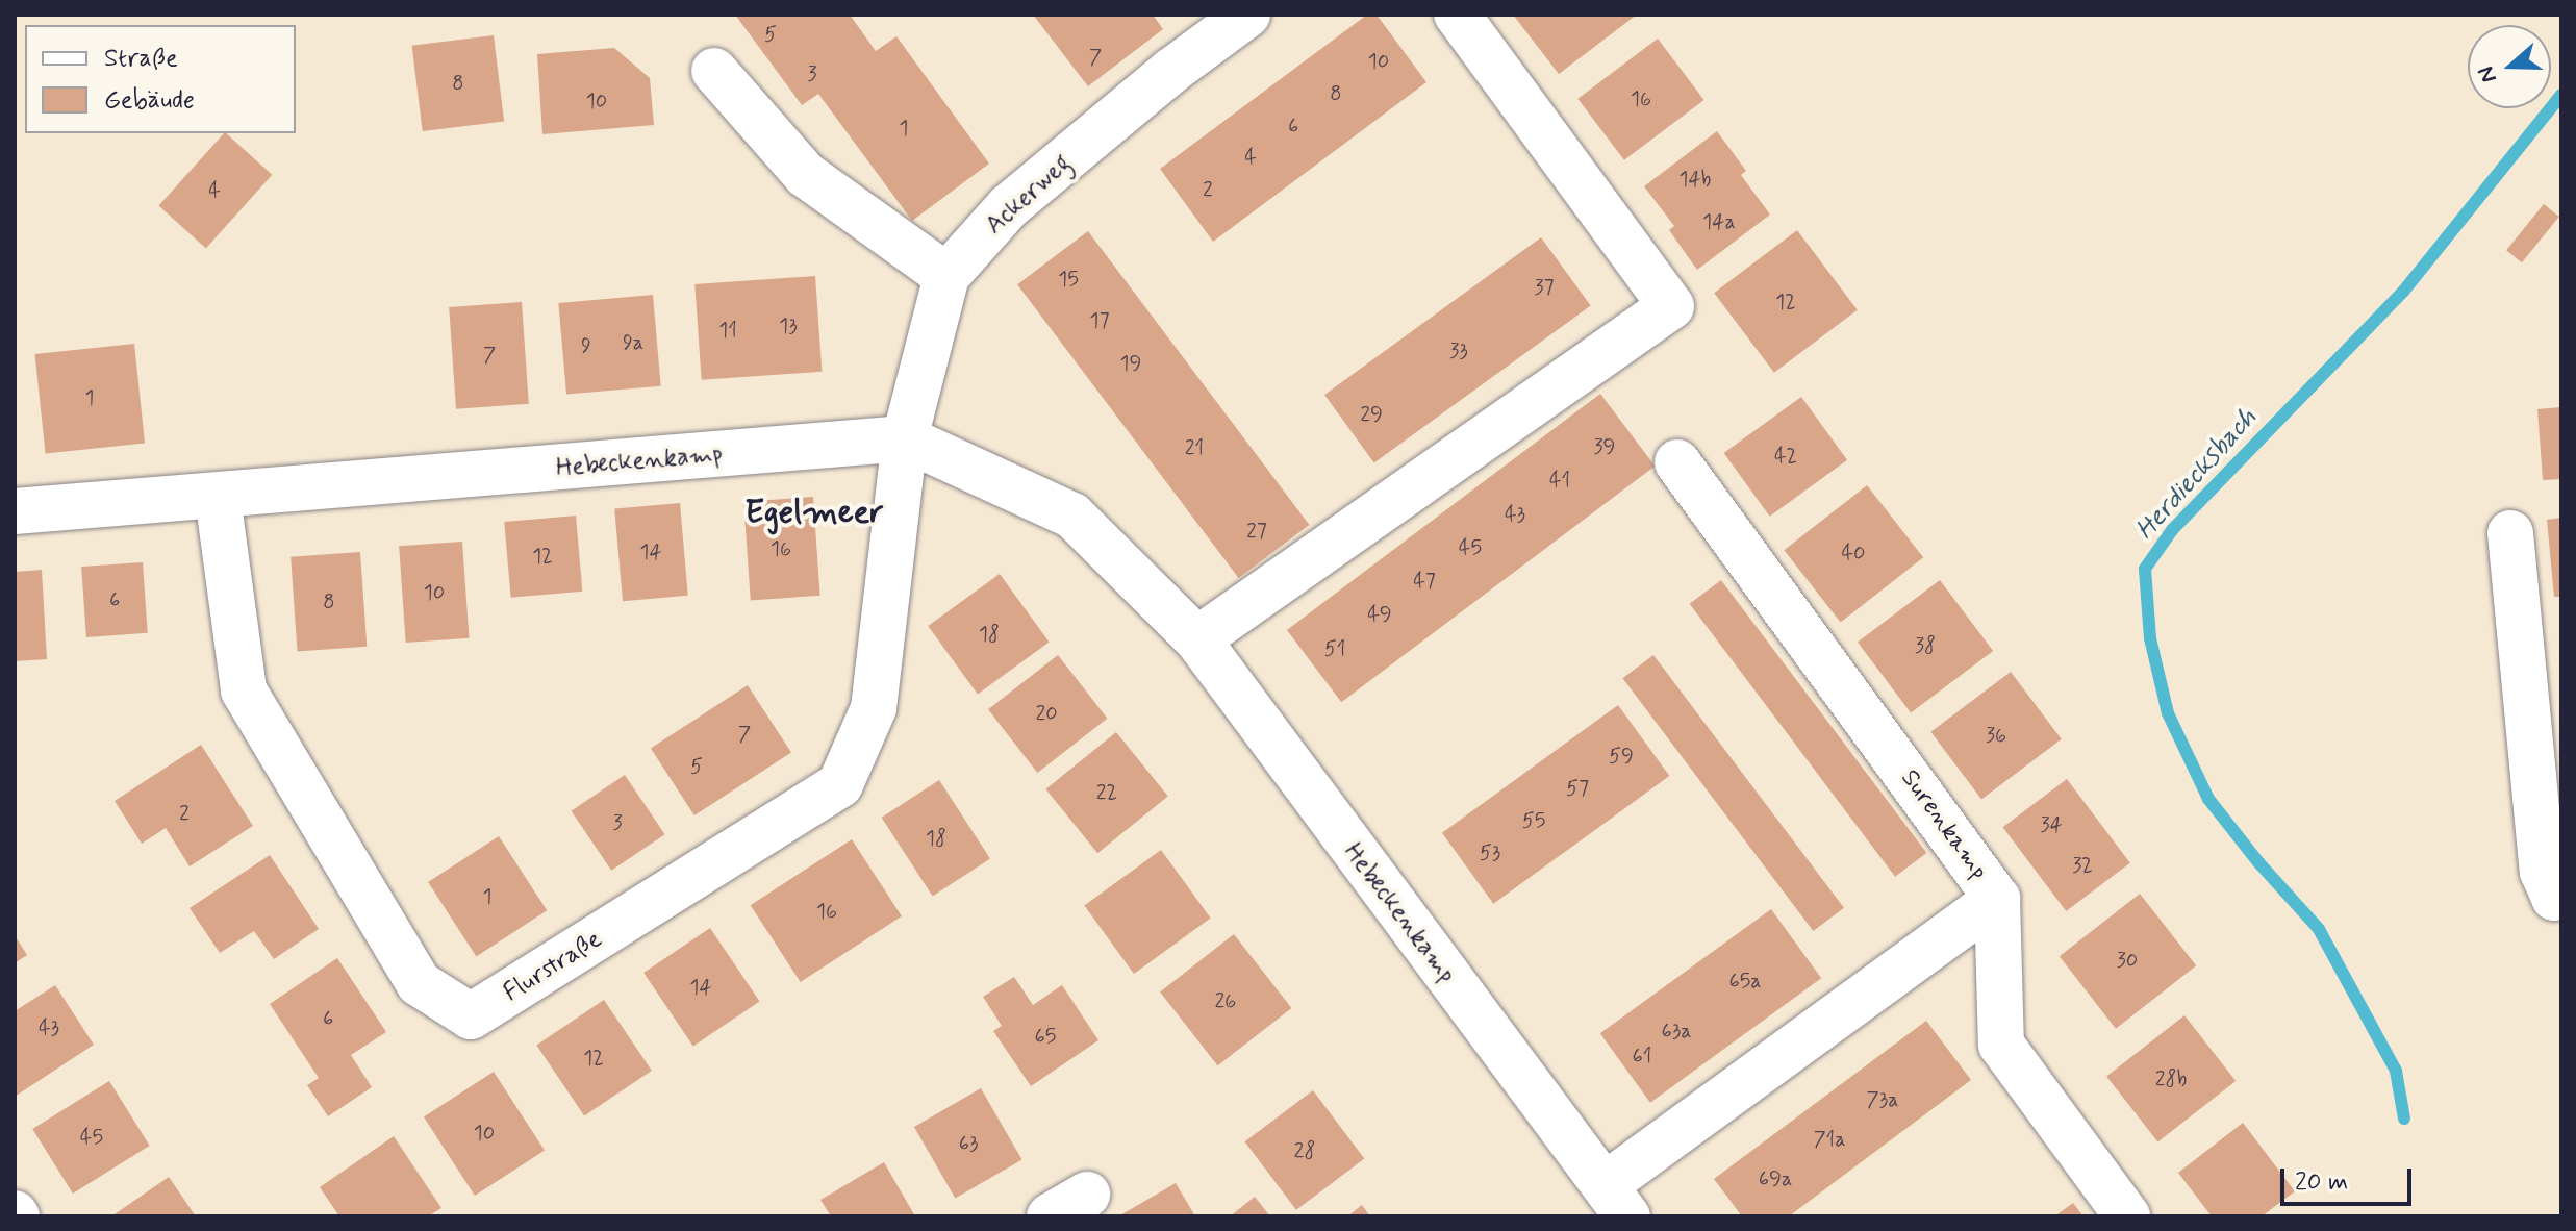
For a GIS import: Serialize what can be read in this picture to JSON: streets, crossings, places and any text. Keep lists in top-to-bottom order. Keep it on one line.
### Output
{"streets":{"street":["Ackerweg","Hebeckenkamp","Surenkamp","Flurstraße"]},"crossings":[["Ackerweg","Hebeckenkamp"],["Ackerweg","Flurstraße"],["Hebeckenkamp","Surenkamp"],["Hebeckenkamp","Flurstraße"]],"districts":["Egelmeer"],"water":["Herdiecksbach"],"house_numbers":["5","7","10","3","8","8","16","10","6","1","4","14b","2","4","14a","15","37","12","17","13","11","9a","9","33","7","19","1","29","39","21","42","41","43","27","45","16","14","40","12","47","10","6","8","49","18","38","51","20","7","36","59","5","57","22","2","55","3","34","18","53","32","1","16","30","65a","14","26","6","43","63a","65","61","12","28b","73a","10","45","71a","63","28","69a"],"legend":["Straße","Gebäude"],"scale_bar":"20 m","north":"left"}
